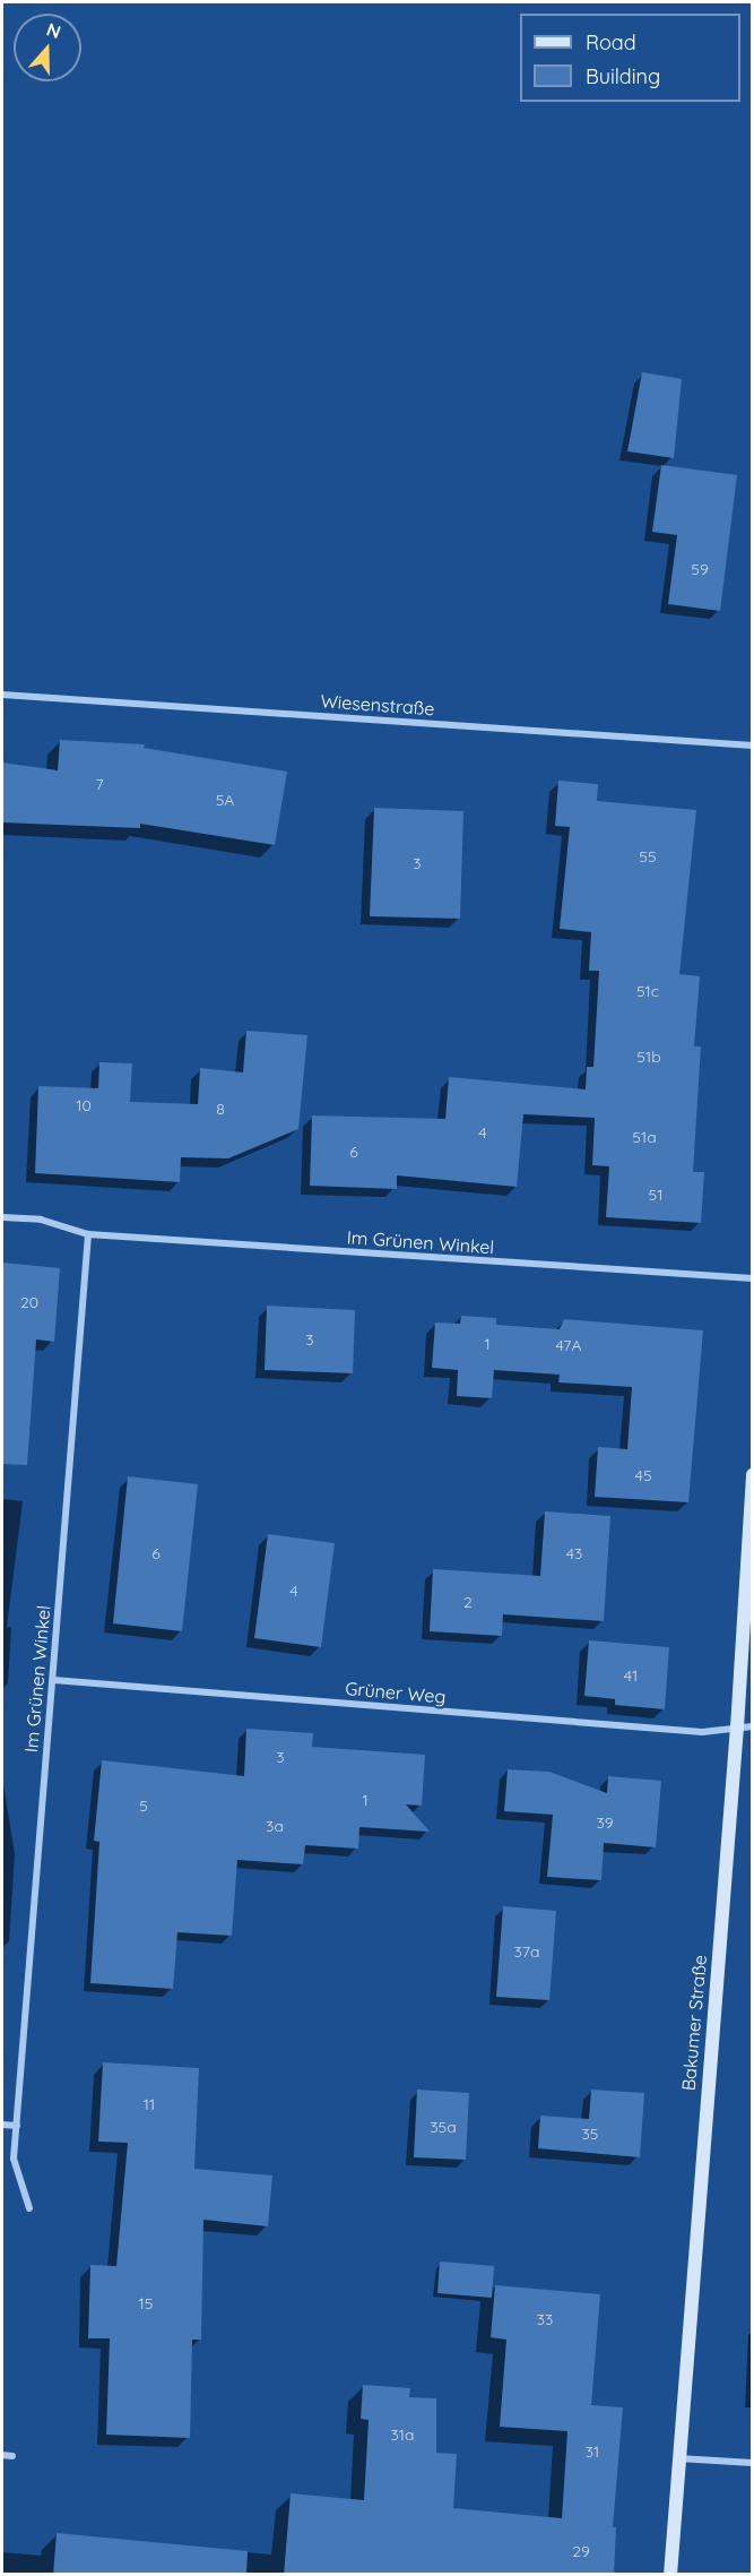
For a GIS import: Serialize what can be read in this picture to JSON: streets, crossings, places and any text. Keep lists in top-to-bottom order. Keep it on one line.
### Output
{"streets":{"main road":["Bakumer Straße"],"street":["Wiesenstraße","Im Grünen Winkel","Grüner Weg"]},"crossings":[["Im Grünen Winkel","Grüner Weg"],["Grüner Weg","Bakumer Straße"]],"house_numbers":["59","7","5A","55","3","51c","51b","10","8","4","51a","6","51","20","3","1","47A","45","6","43","4","2","41","3","1","5","39","3a","37a","11","35a","35","15","33","31a","31","29"],"legend":["Road","Building"],"north":"top"}
